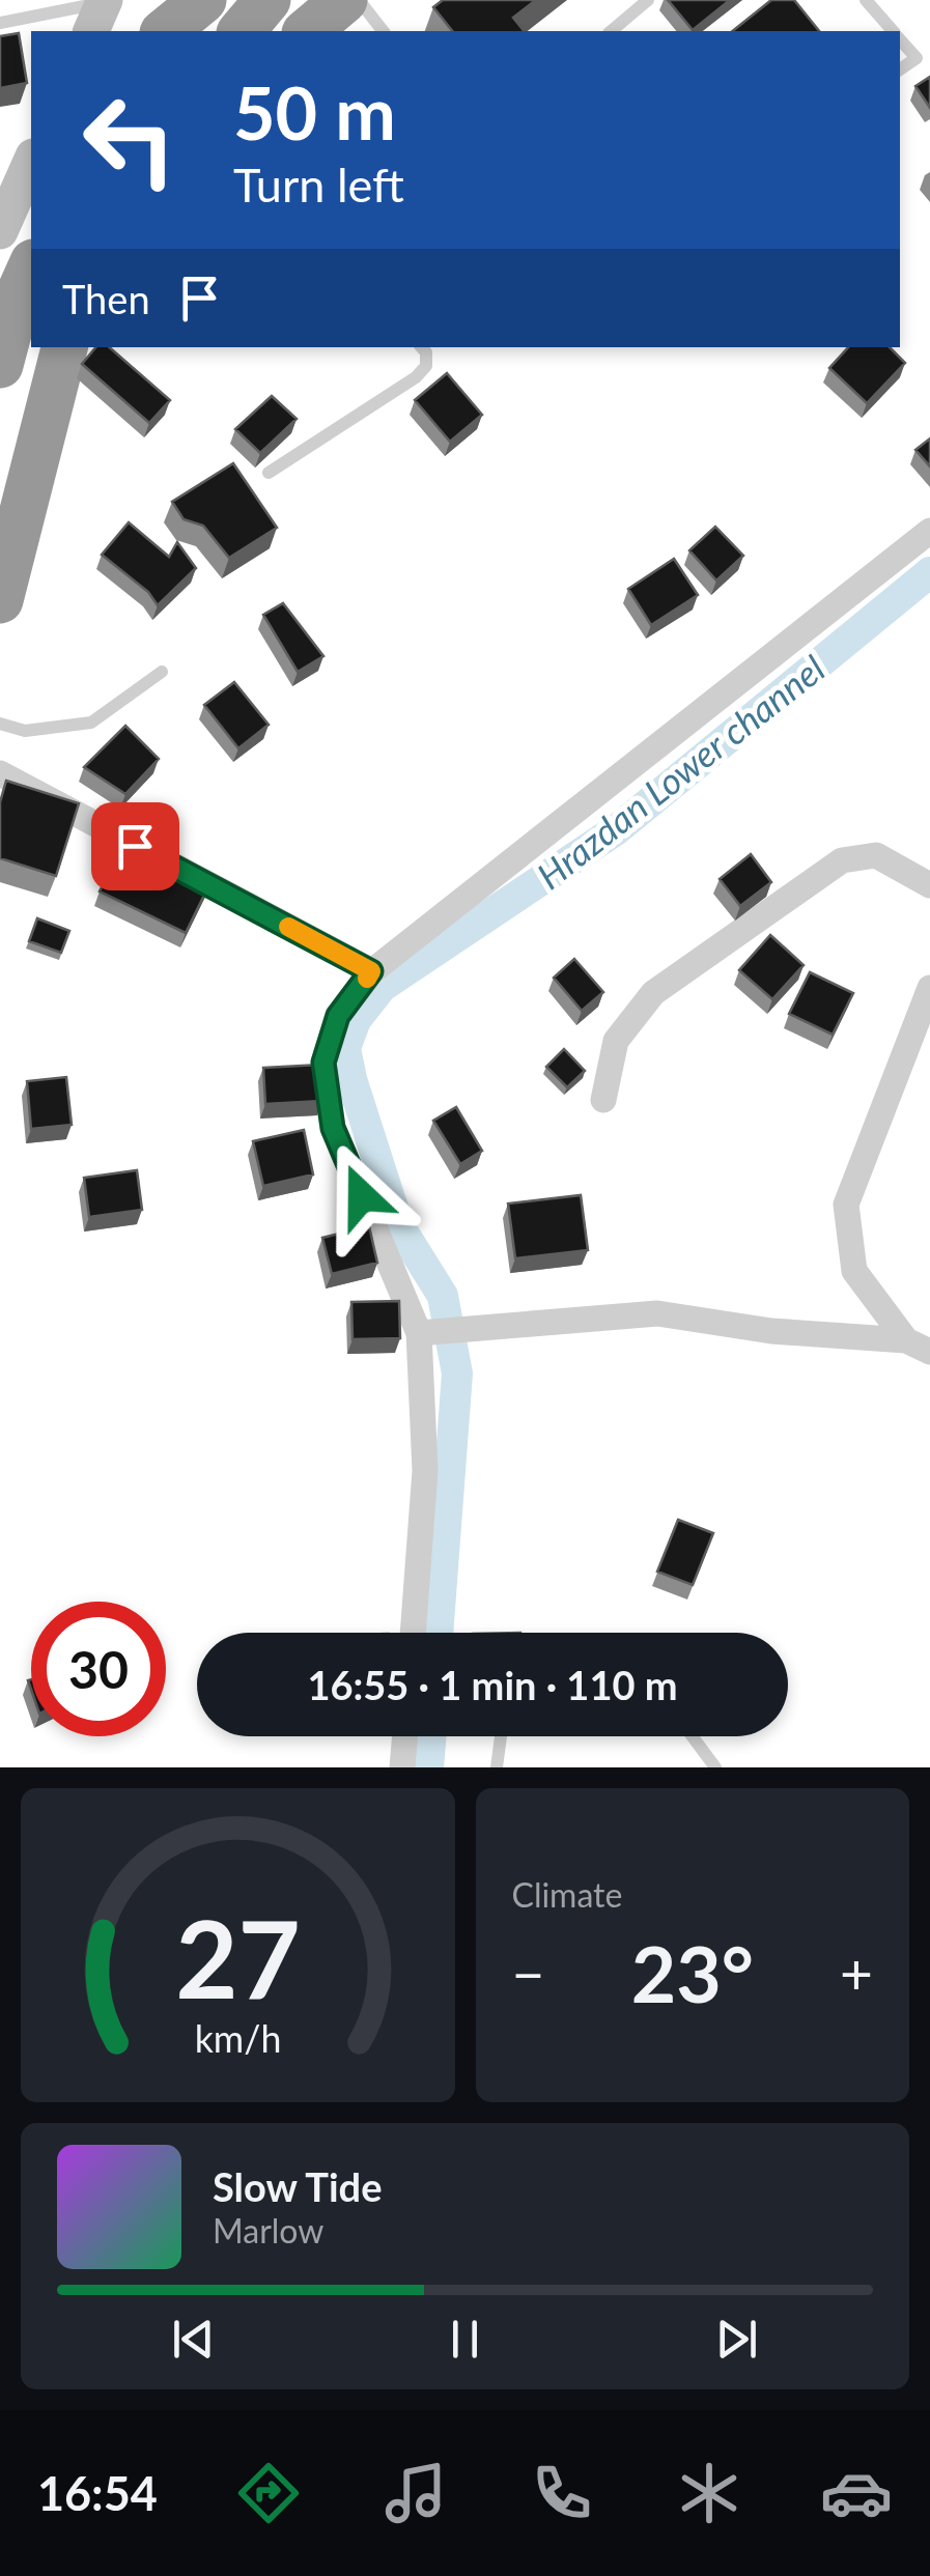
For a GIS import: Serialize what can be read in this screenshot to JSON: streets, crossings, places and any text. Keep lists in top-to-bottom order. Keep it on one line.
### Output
{"water":["Hrazdan Lower channel"],"page":{"turn":["50 m","Turn left"],"then":"Then","limit":"30","trip":"16:55 · 1 min · 110 m","tile":"Climate","heat":["−","23°","+"],"song":["Slow Tide","Marlow"],"tabs":"16:54","gauge":["27","km/h"]}}
